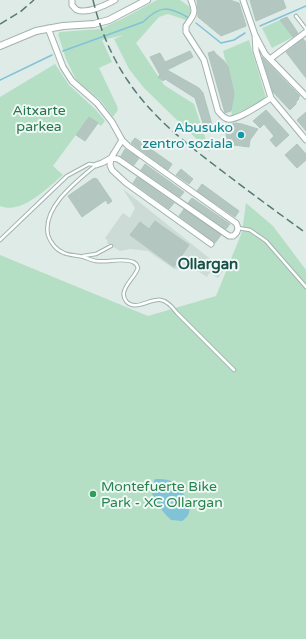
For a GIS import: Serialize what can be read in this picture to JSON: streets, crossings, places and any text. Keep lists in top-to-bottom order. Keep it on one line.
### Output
{"districts":["Ollargan"],"parks":["Aitxarte parkea"],"places":["Abusuko zentro soziala","Montefuerte Bike Park - XC Ollargan"]}
